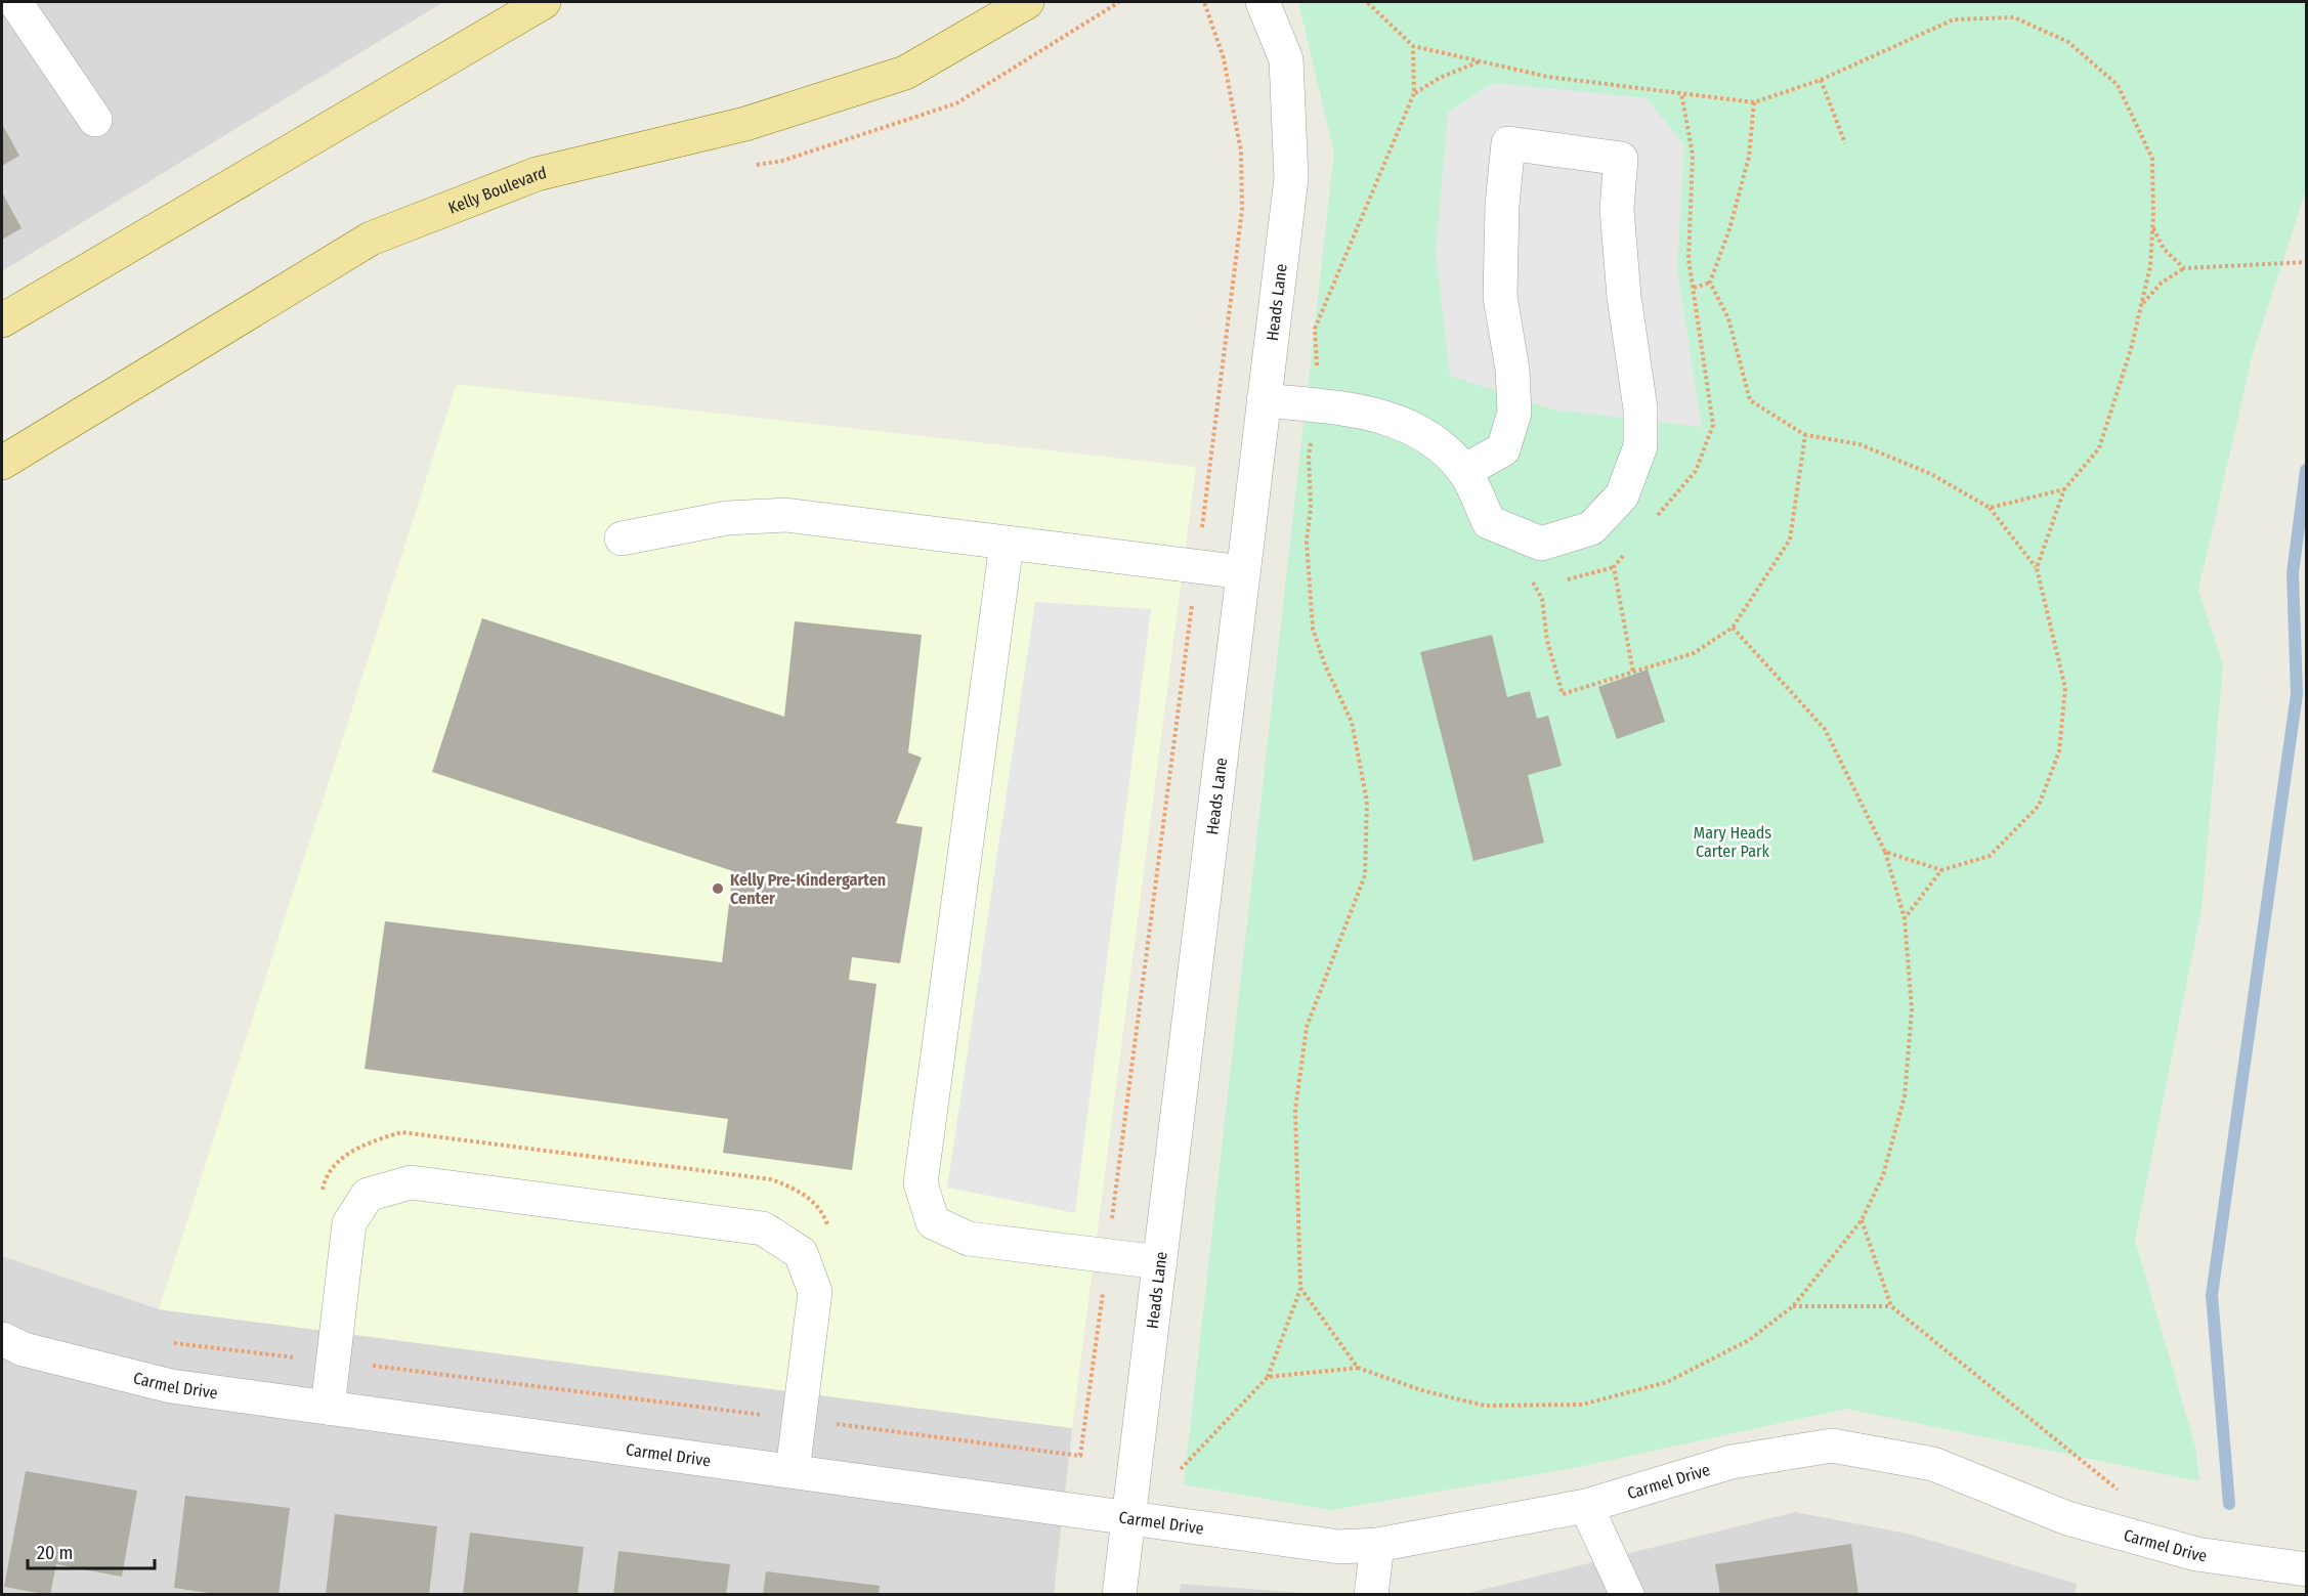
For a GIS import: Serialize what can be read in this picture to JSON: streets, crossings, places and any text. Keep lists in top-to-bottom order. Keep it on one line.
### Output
{"streets":{"main road":["Kelly Boulevard"],"street":["Heads Lane","Carmel Drive"]},"crossings":[["Heads Lane","Carmel Drive"]],"parks":["Mary Heads Carter Park"],"places":["Kelly Pre-Kindergarten Center"],"scale_bar":"20 m"}
